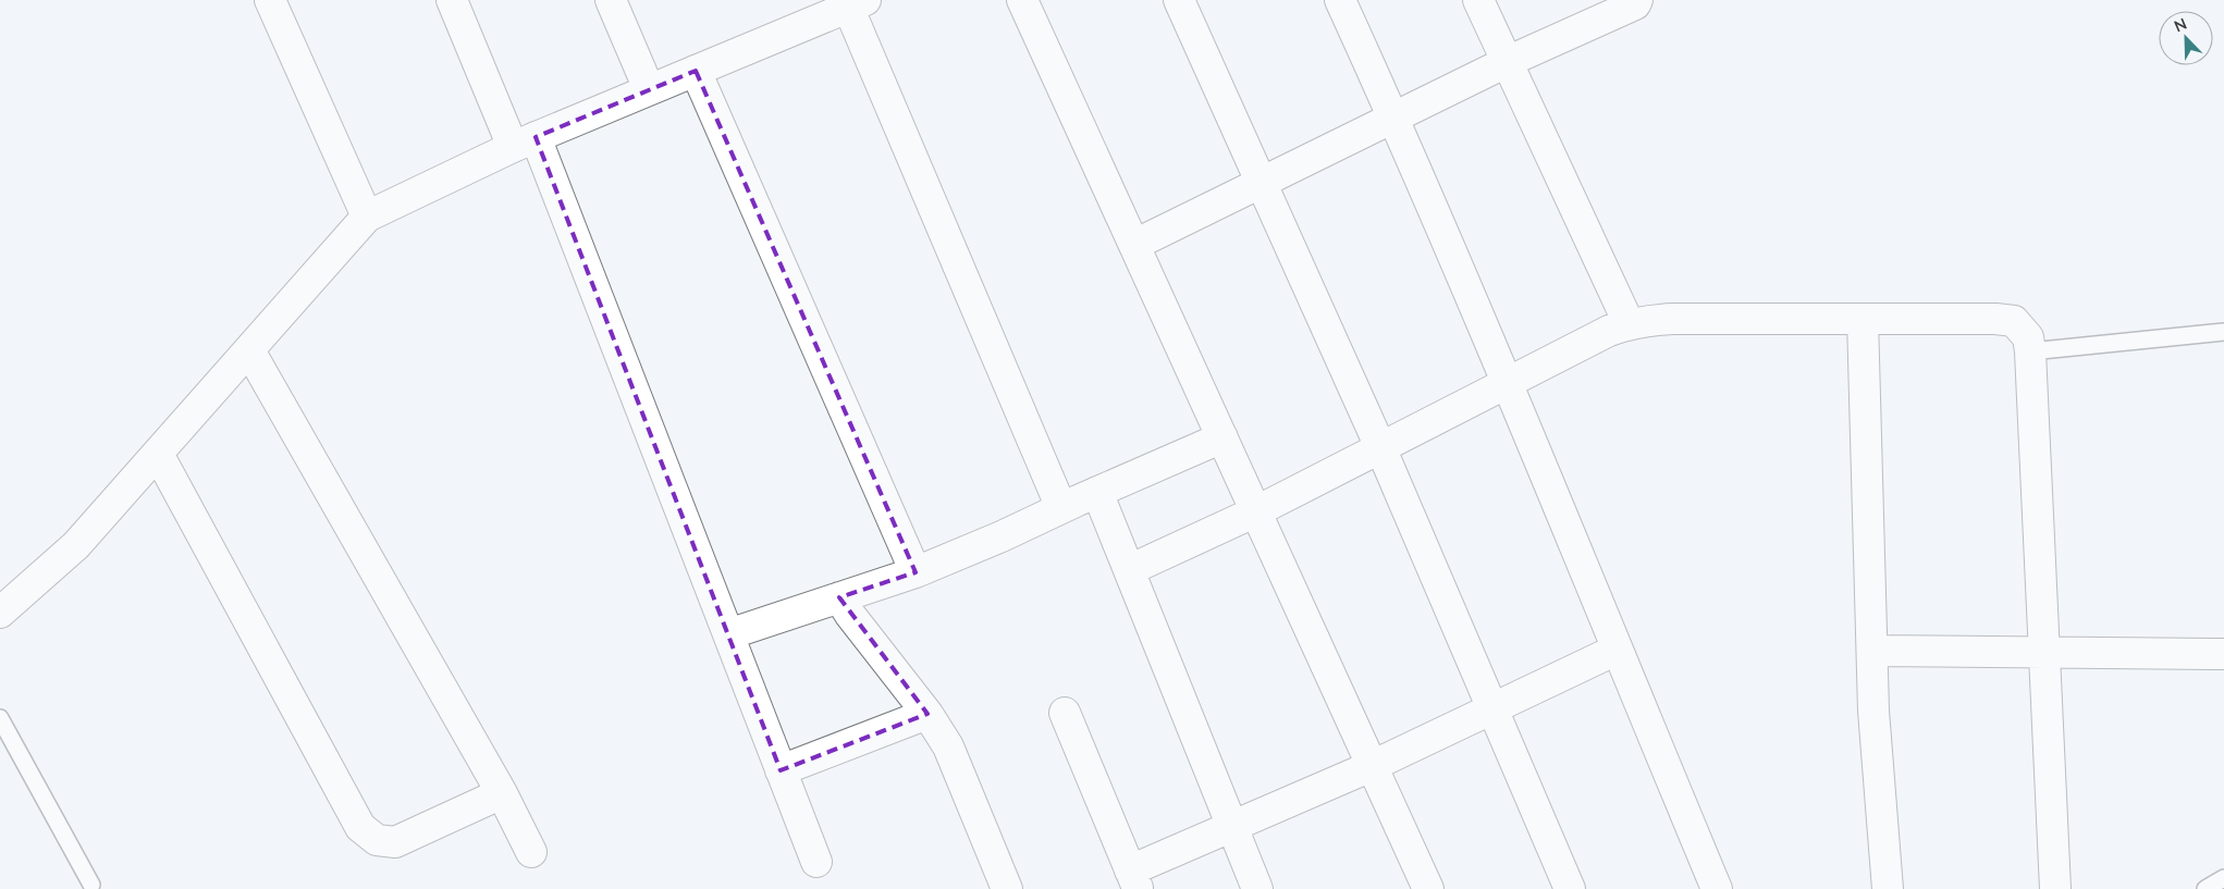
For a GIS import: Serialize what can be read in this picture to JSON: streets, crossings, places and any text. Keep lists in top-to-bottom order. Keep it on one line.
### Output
{"north":"top left"}
